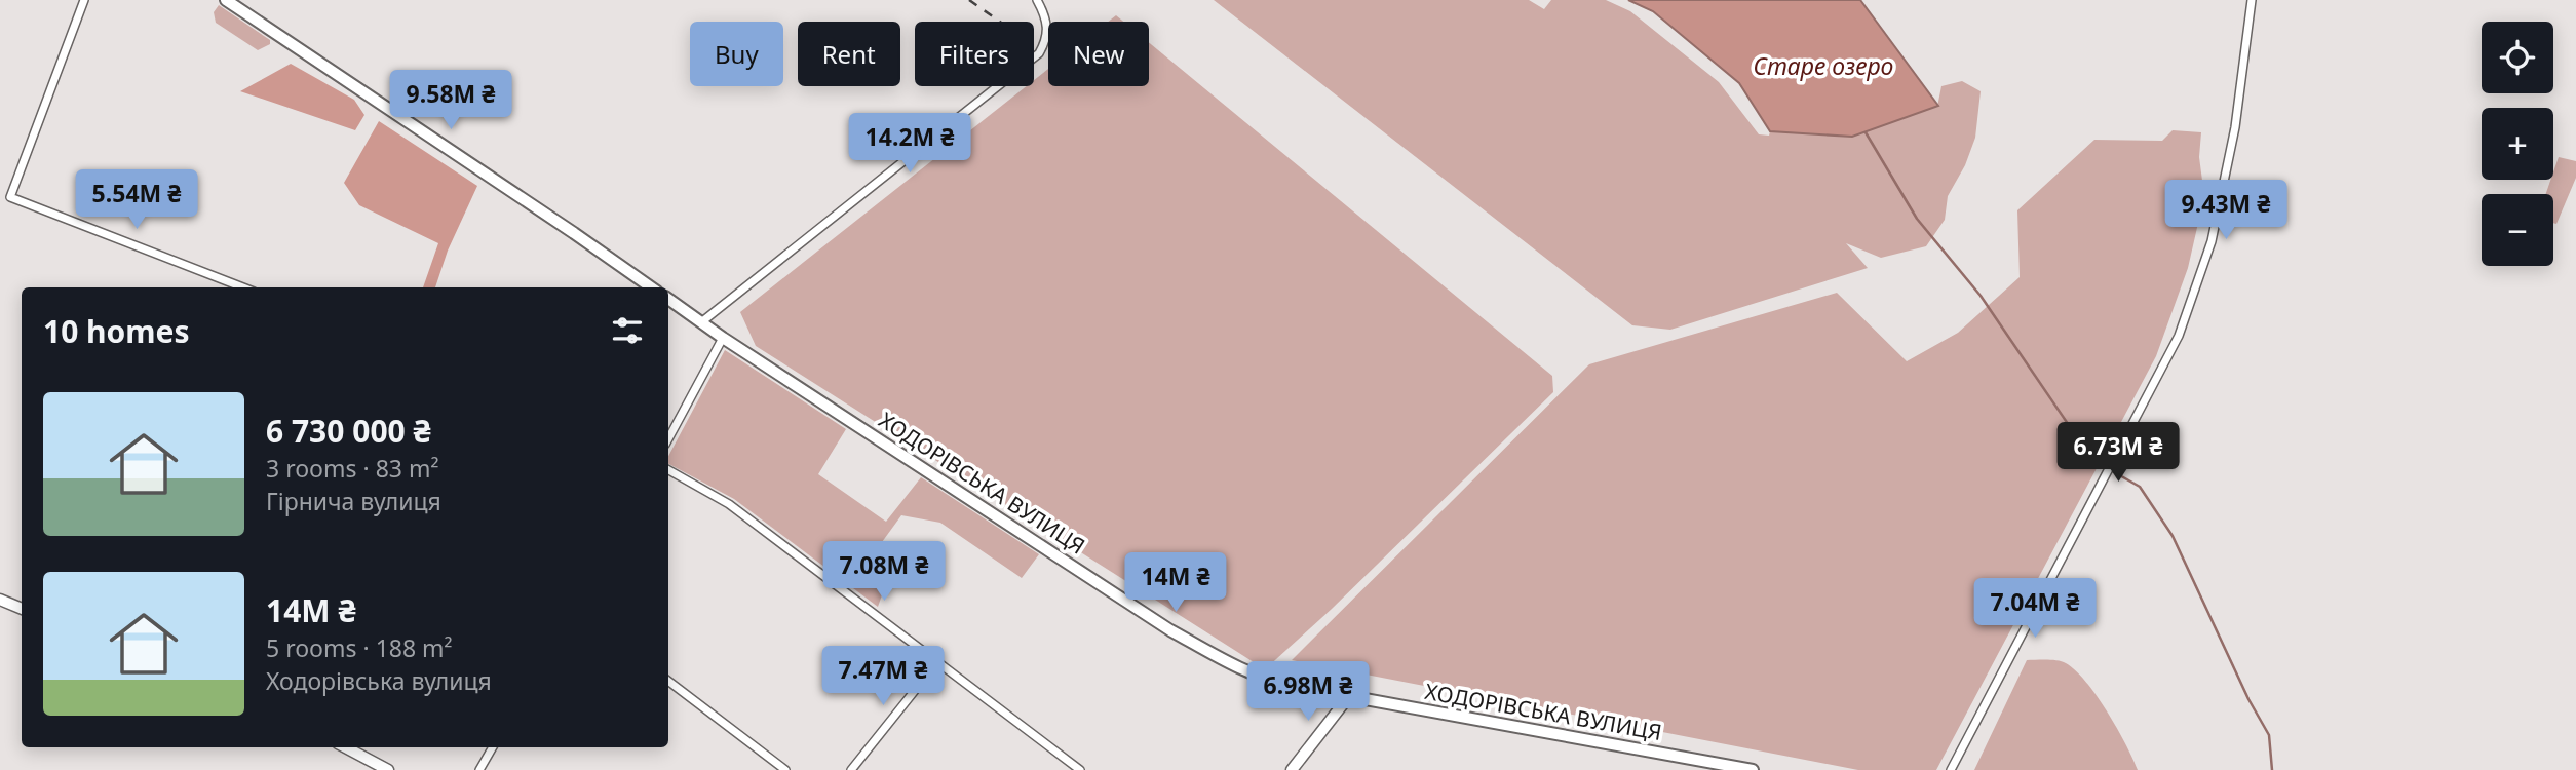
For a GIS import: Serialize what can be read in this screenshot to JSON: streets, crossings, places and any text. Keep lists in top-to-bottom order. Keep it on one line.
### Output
{"streets":{"main road":["ХОДОРІВСЬКА ВУЛИЦЯ"]},"water":["Старе озеро"],"page":{"map_buttons":["+","−"],"chip":["Buy","Rent","Filters","New"],"price":["9.58M ₴","14.2M ₴","5.54M ₴","9.43M ₴","6.73M ₴","7.08M ₴","14M ₴","7.04M ₴","7.47M ₴","6.98M ₴"],"heading":"10 homes","list":[{"name":"6 730 000 ₴","note":"3 rooms · 83 m² · Гірнича вулиця"},{"name":"14M ₴","note":"5 rooms · 188 m² · Ходорівська вулиця"}]}}
